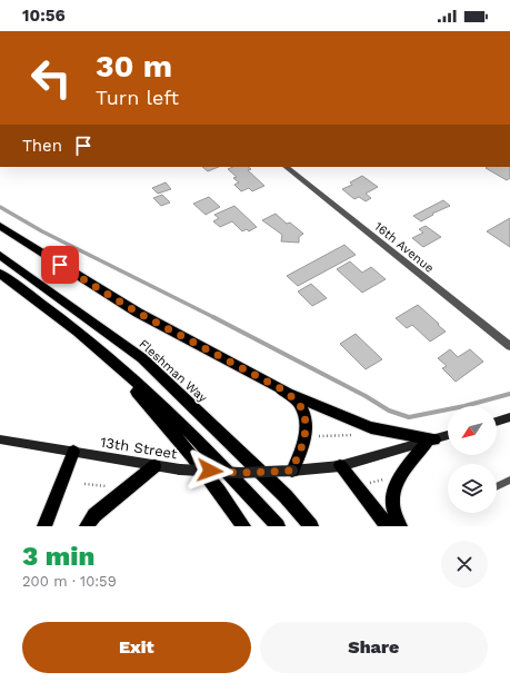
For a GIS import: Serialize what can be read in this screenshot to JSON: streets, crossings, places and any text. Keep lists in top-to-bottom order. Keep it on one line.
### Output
{"streets":{"main road":["Fleshman Way","13th Street"],"street":["16th Avenue"]},"north":"bottom left","page":{"status":"10:56","turn":["30 m","Turn left"],"then":"Then","heading":["3 min","200 m · 10:59"],"buttons":["Exit","Share"]}}
